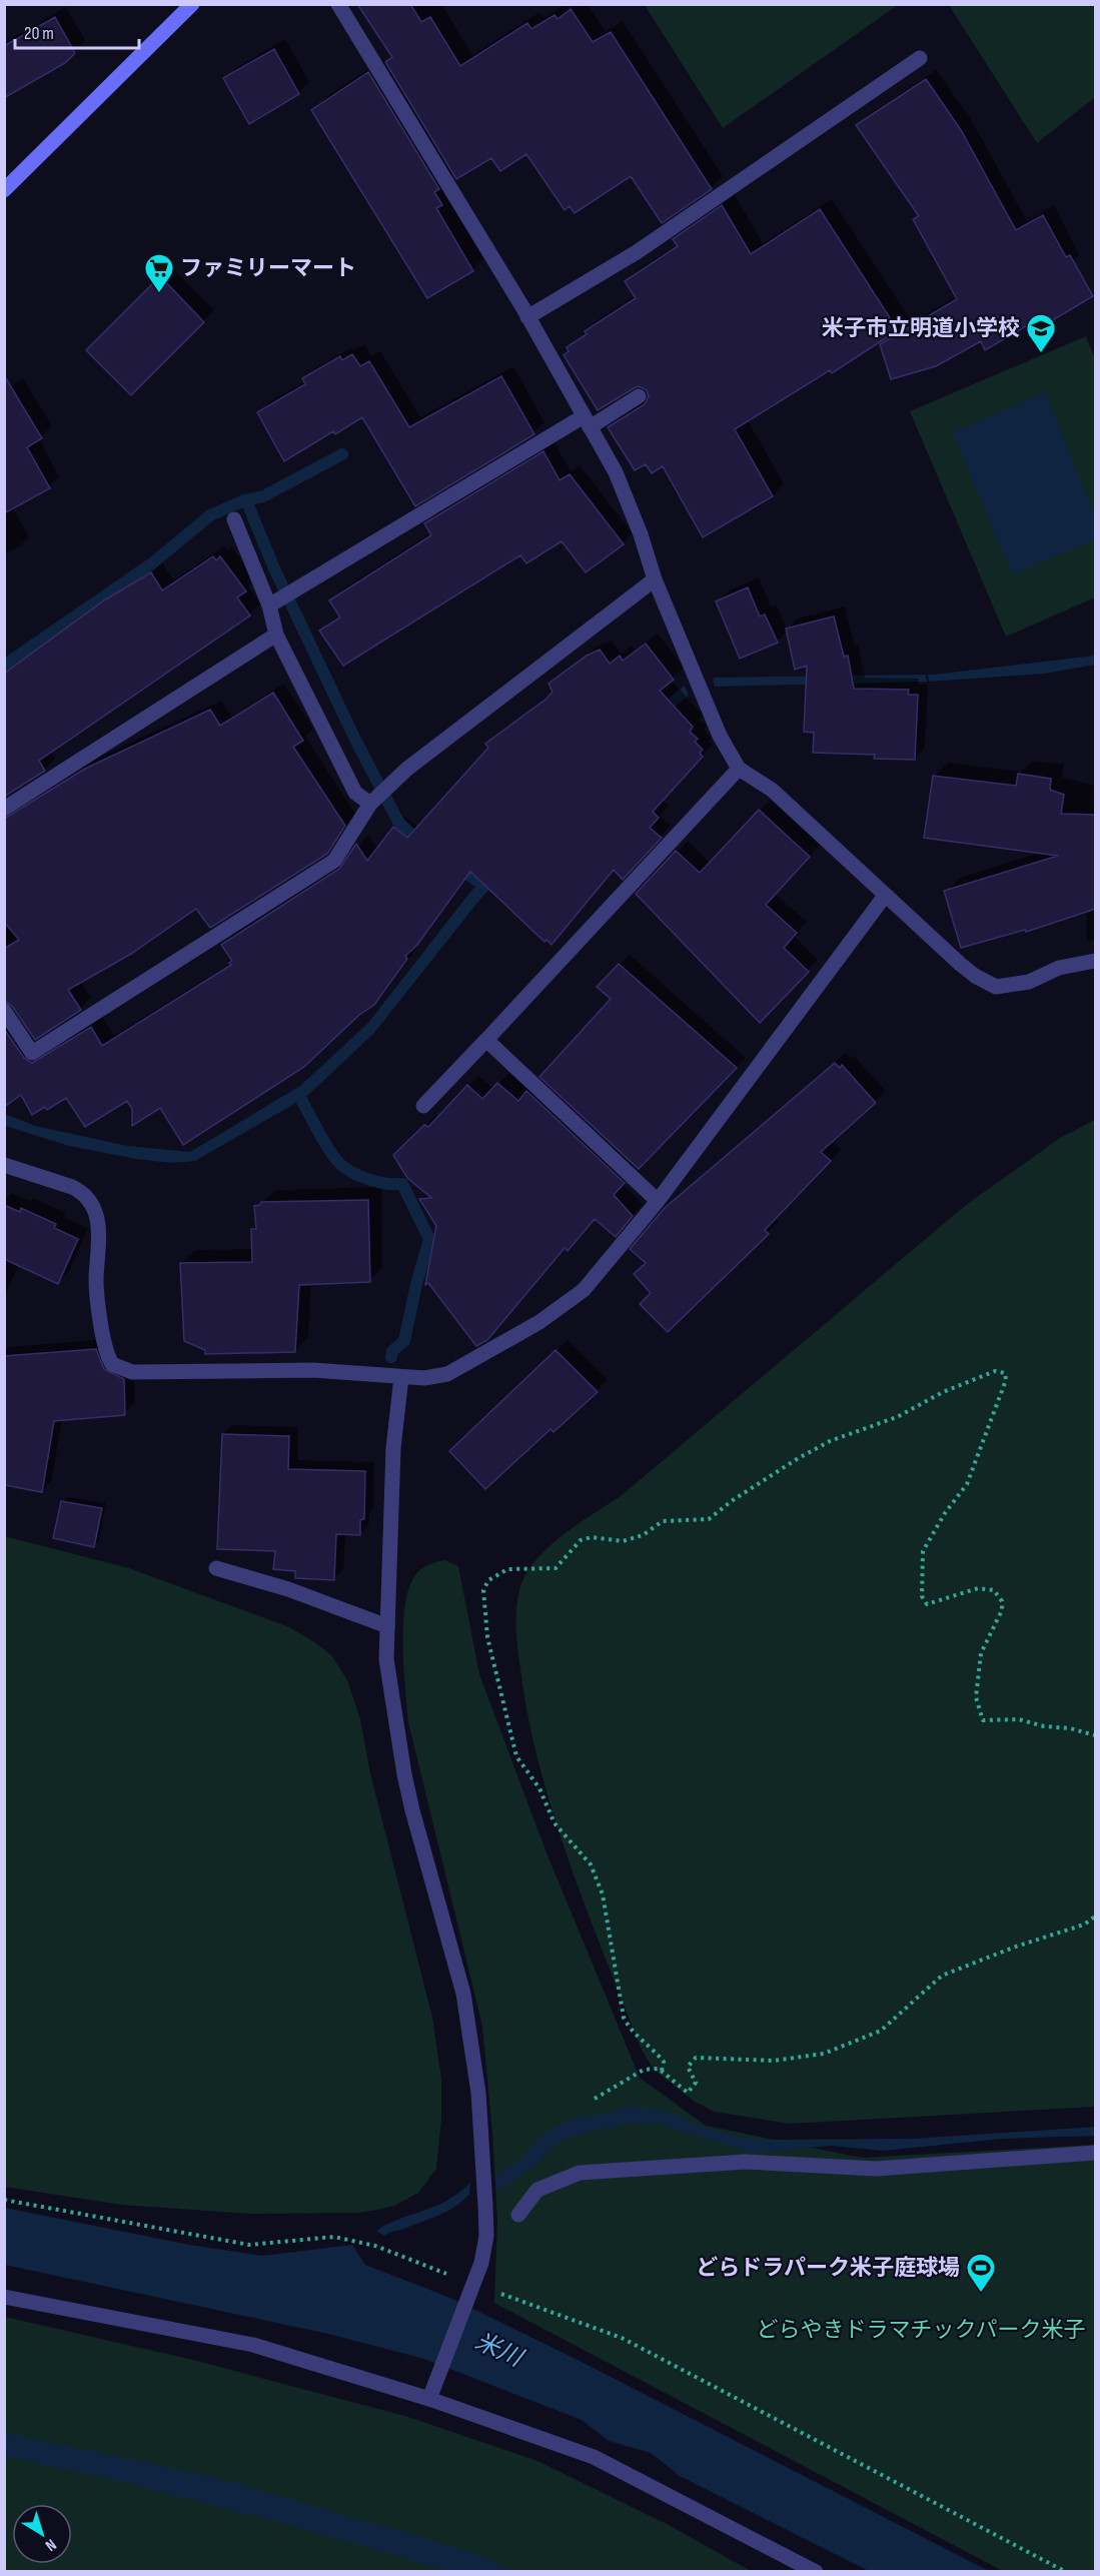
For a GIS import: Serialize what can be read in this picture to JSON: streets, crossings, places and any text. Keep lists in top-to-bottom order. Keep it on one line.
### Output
{"water":["米川"],"parks":["どらやきドラマチックパーク米子"],"places":{"supermarket":["ファミリーマート"],"school or university":["米子市立明道小学校"],"sports":["どらドラパーク米子庭球場"]},"scale_bar":"20 m","north":"bottom right"}
